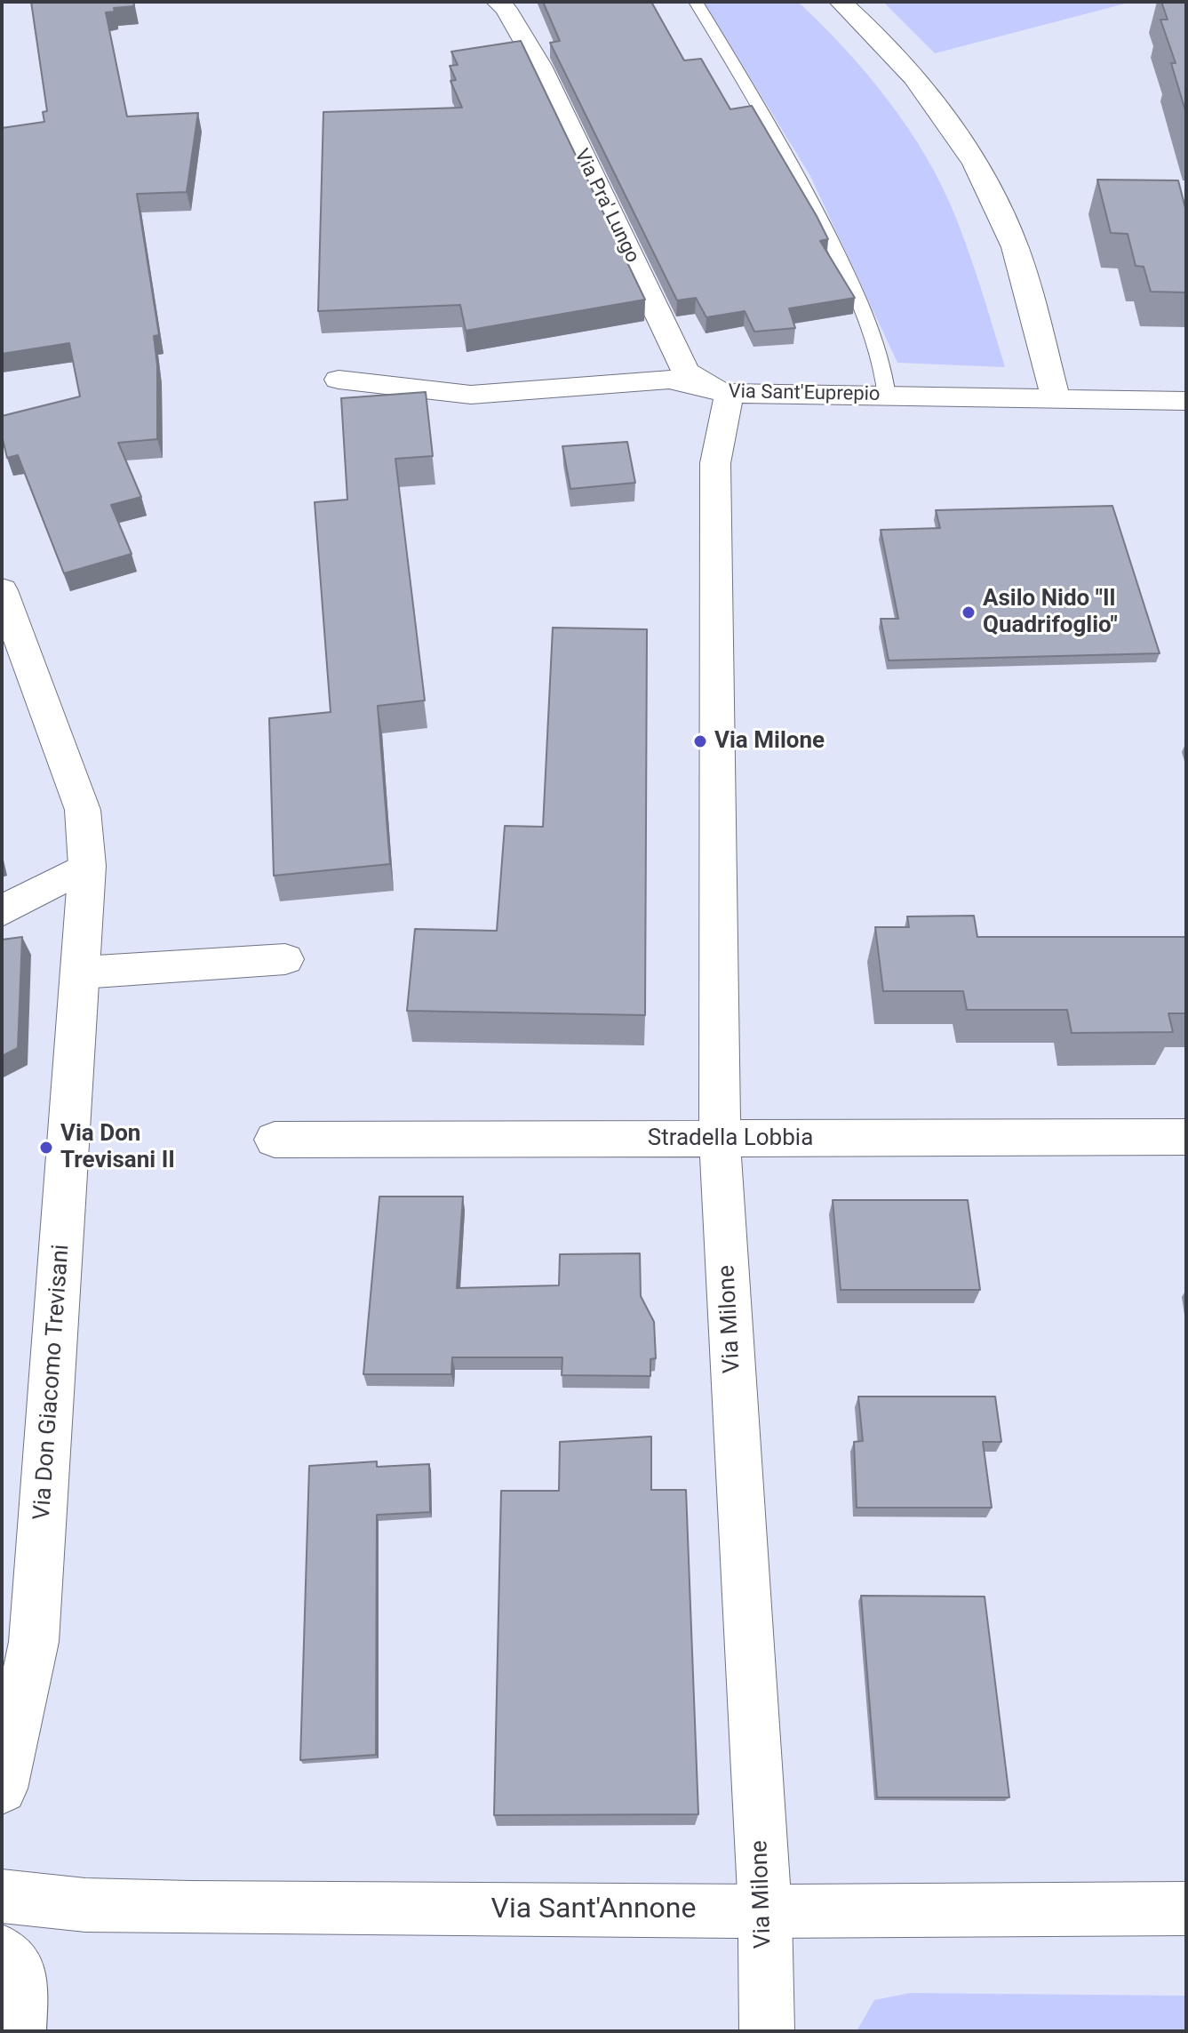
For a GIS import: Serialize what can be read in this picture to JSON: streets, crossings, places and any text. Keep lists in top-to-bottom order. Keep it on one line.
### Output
{"streets":{"street":["Via Pra' Lungo","Via Sant'Euprepio","Stradella Lobbia","Via Milone","Via Don Giacomo Trevisani","Via Sant'Annone"]},"crossings":[["Via Pra' Lungo","Via Sant'Euprepio"],["Via Pra' Lungo","Via Milone"],["Via Sant'Euprepio","Via Milone"],["Stradella Lobbia","Via Milone"],["Via Milone","Via Sant'Annone"]],"places":["Asilo Nido \"Il Quadrifoglio\"","Via Milone","Via Don Trevisani II"]}
